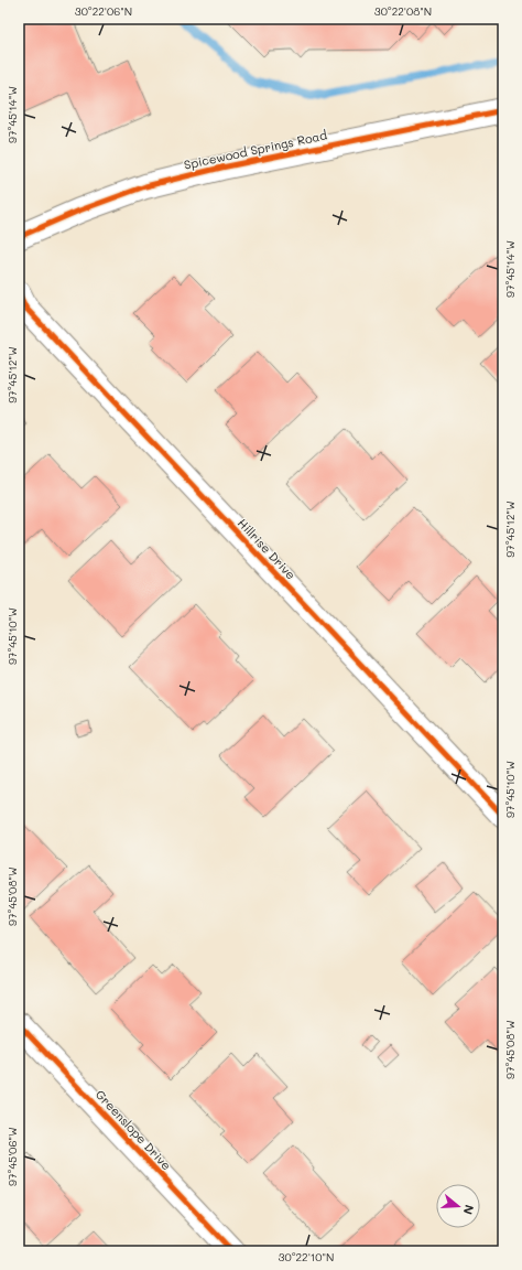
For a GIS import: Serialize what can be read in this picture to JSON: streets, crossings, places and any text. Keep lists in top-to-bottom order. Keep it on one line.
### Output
{"streets":{"street":["Spicewood Springs Road","Hillrise Drive","Greenslope Drive"]},"north":"right","coordinates":["30°22'06\"N","30°22'08\"N","97°45'14\"W","97°45'12\"W","97°45'10\"W","97°45'08\"W","97°45'06\"W","30°22'10\"N"]}
